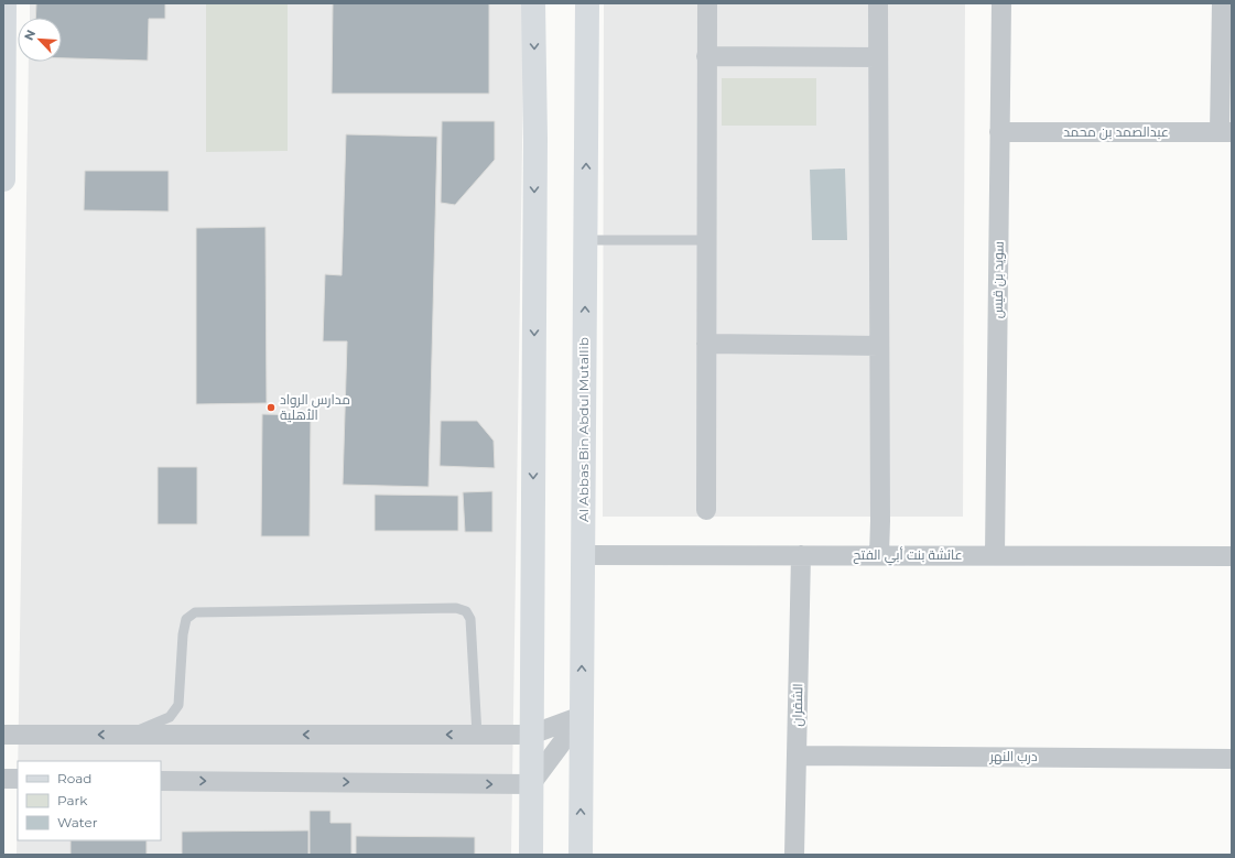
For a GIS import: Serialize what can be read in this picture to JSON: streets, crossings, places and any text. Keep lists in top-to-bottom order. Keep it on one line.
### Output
{"streets":{"street":["عبدالصمد بن محمد","سويد بن قيس","Al Abbas Bin Abdul Mutallib","عائشة بنت أبي الفتح","الشقران","درب النهر"]},"crossings":[["عبدالصمد بن محمد","سويد بن قيس"],["سويد بن قيس","عائشة بنت أبي الفتح"],["Al Abbas Bin Abdul Mutallib","عائشة بنت أبي الفتح"],["عائشة بنت أبي الفتح","الشقران"],["الشقران","درب النهر"]],"places":["مدارس الرواد الأهلية"],"legend":["Road","Park","Water"],"north":"top left"}
